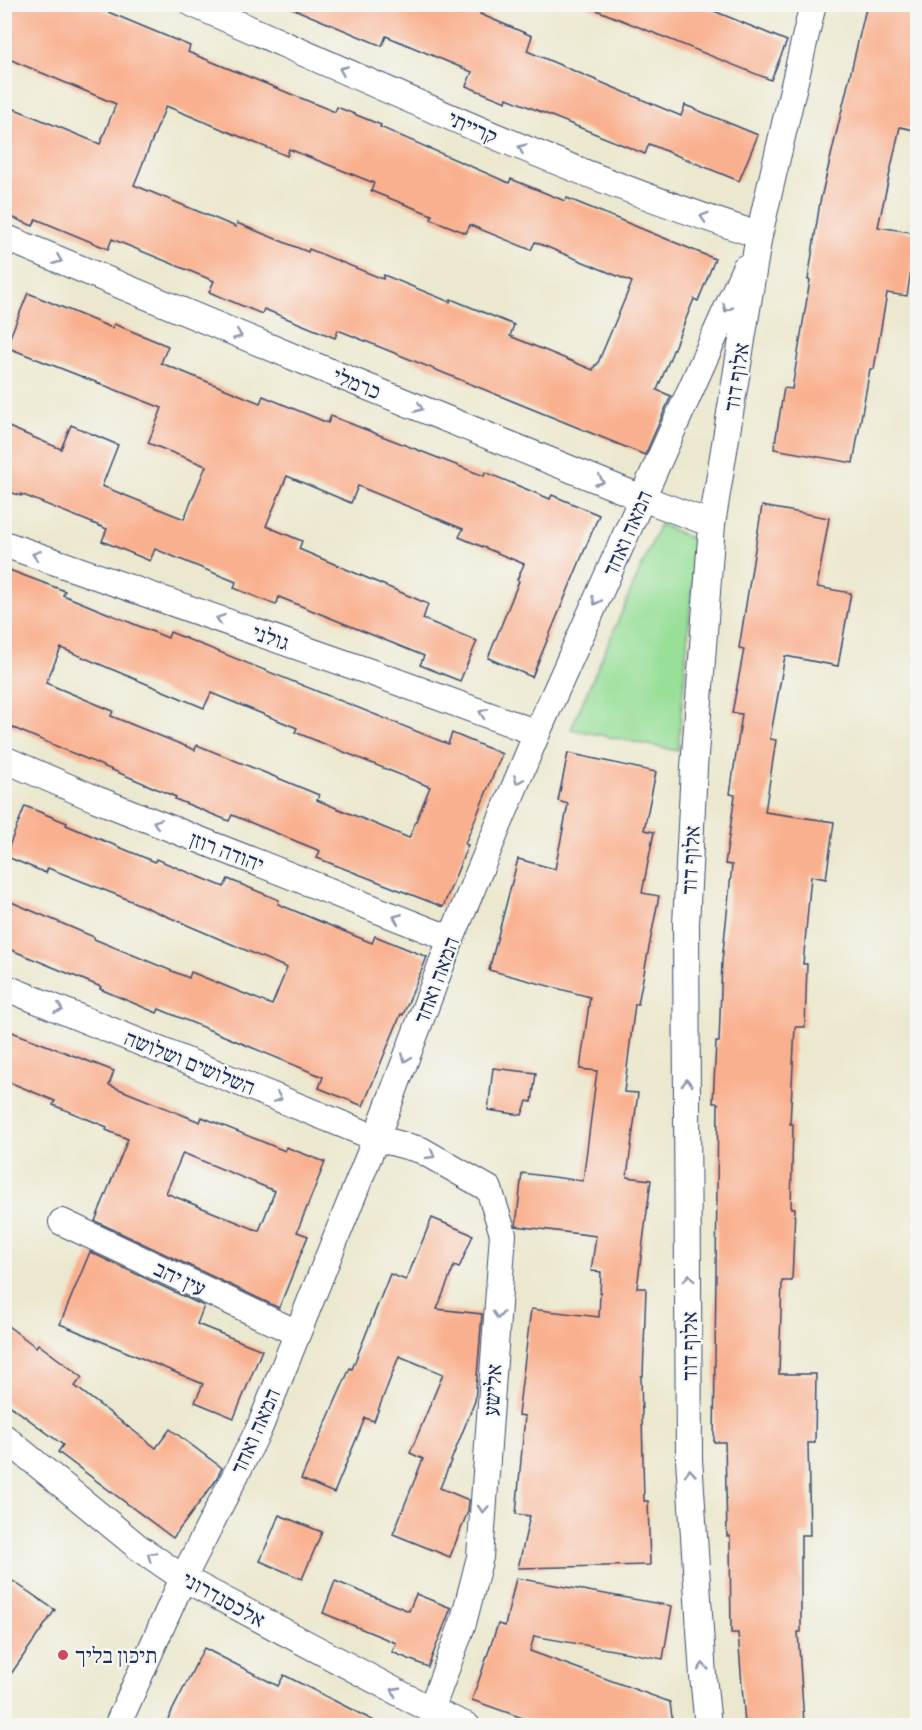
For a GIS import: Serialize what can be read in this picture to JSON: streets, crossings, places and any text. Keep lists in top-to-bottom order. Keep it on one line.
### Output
{"streets":{"street":["קרייתי","אלוף דוד","כרמלי","המאה ואחד","גולני","יהודה רוזן","השלושים ושלושה","עין יהב","אלישע","אלכסנדרוני"]},"crossings":[["קרייתי","אלוף דוד"],["קרייתי","המאה ואחד"],["אלוף דוד","כרמלי"],["אלוף דוד","המאה ואחד"],["כרמלי","המאה ואחד"],["המאה ואחד","גולני"],["המאה ואחד","יהודה רוזן"],["המאה ואחד","השלושים ושלושה"],["המאה ואחד","עין יהב"],["המאה ואחד","אלישע"],["המאה ואחד","אלכסנדרוני"],["השלושים ושלושה","אלישע"],["אלישע","אלכסנדרוני"]],"one_way":["קרייתי","אלוף דוד","כרמלי","המאה ואחד","גולני","יהודה רוזן","השלושים ושלושה","אלישע","אלכסנדרוני"],"places":["תיכון בליך"]}
